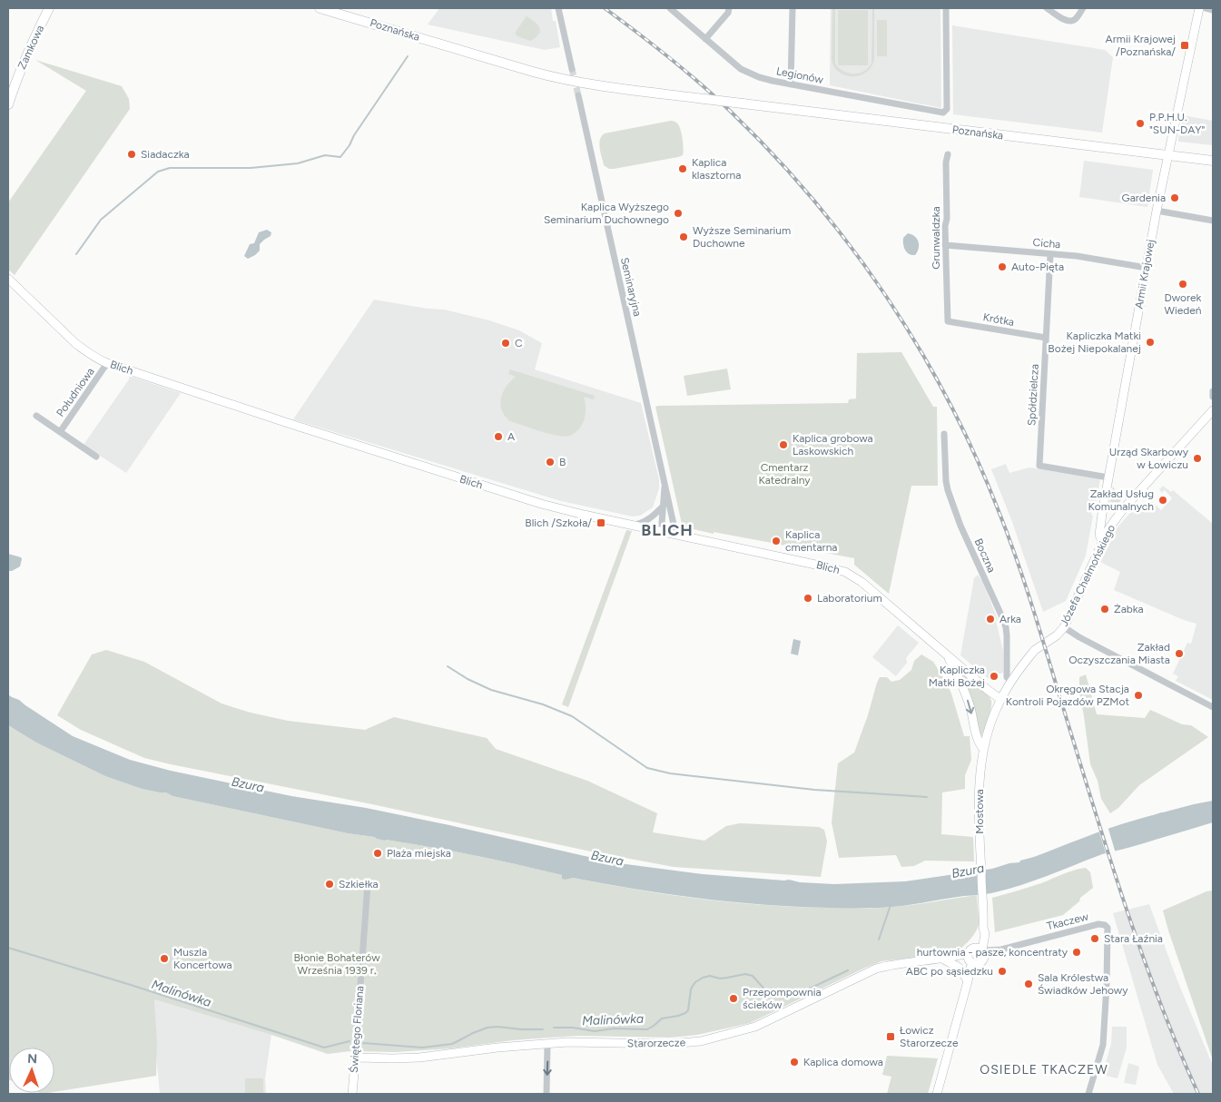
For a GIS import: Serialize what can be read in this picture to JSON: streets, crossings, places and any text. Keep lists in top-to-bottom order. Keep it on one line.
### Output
{"streets":{"main road":["Poznańska","Zamkowa"],"street":["Legionów","Grunwaldzka","Cicha","Armii Krajowej","Seminaryjna","Krótka","Blich","Południowa","Spółdzielcza","Boczna","Józefa Chełmońskiego","Mostowa","Tkaczew","Świętego Floriana","Starorzecze"]},"crossings":[["Poznańska","Armii Krajowej"],["Grunwaldzka","Cicha"],["Grunwaldzka","Krótka"],["Cicha","Armii Krajowej"],["Cicha","Spółdzielcza"],["Armii Krajowej","Spółdzielcza"],["Armii Krajowej","Józefa Chełmońskiego"],["Seminaryjna","Blich"],["Krótka","Spółdzielcza"],["Blich","Południowa"],["Blich","Józefa Chełmońskiego"],["Blich","Mostowa"],["Boczna","Józefa Chełmońskiego"],["Józefa Chełmońskiego","Mostowa"],["Mostowa","Tkaczew"],["Świętego Floriana","Starorzecze"]],"districts":["BLICH","OSIEDLE TKACZEW"],"water":["Bzura","Malinówka"],"parks":["Cmentarz Katedralny","Błonie Bohaterów Września 1939 r."],"places":{"transit":["Armii Krajowej /Poznańska/","Blich /Szkoła/","Łowicz Starorzecze"],"other":["P.P.H.U. \"SUN-DAY\"","Siadaczka","Kaplica klasztorna","Gardenia","Kaplica Wyższego Seminarium Duchownego","Wyższe Seminarium Duchowne","Auto-Pięta","Dworek Wiedeń","Kapliczka Matki Bożej Niepokalanej","C","A","Kaplica grobowa Laskowskich","Urząd Skarbowy w Łowiczu","B","Zakład Usług Komunalnych","Kaplica cmentarna","Laboratorium","Żabka","Arka","Zakład Oczyszczania Miasta","Kapliczka Matki Bożej","Okręgowa Stacja Kontroli Pojazdów PZMot","Plaża miejska","Szkiełka","Stara Łaźnia","hurtownia - pasze, koncentraty","Muszla Koncertowa","ABC po sąsiedzku","Sala Królestwa Świadków Jehowy","Przepompownia ścieków","Kaplica domowa"]},"north":"top"}
